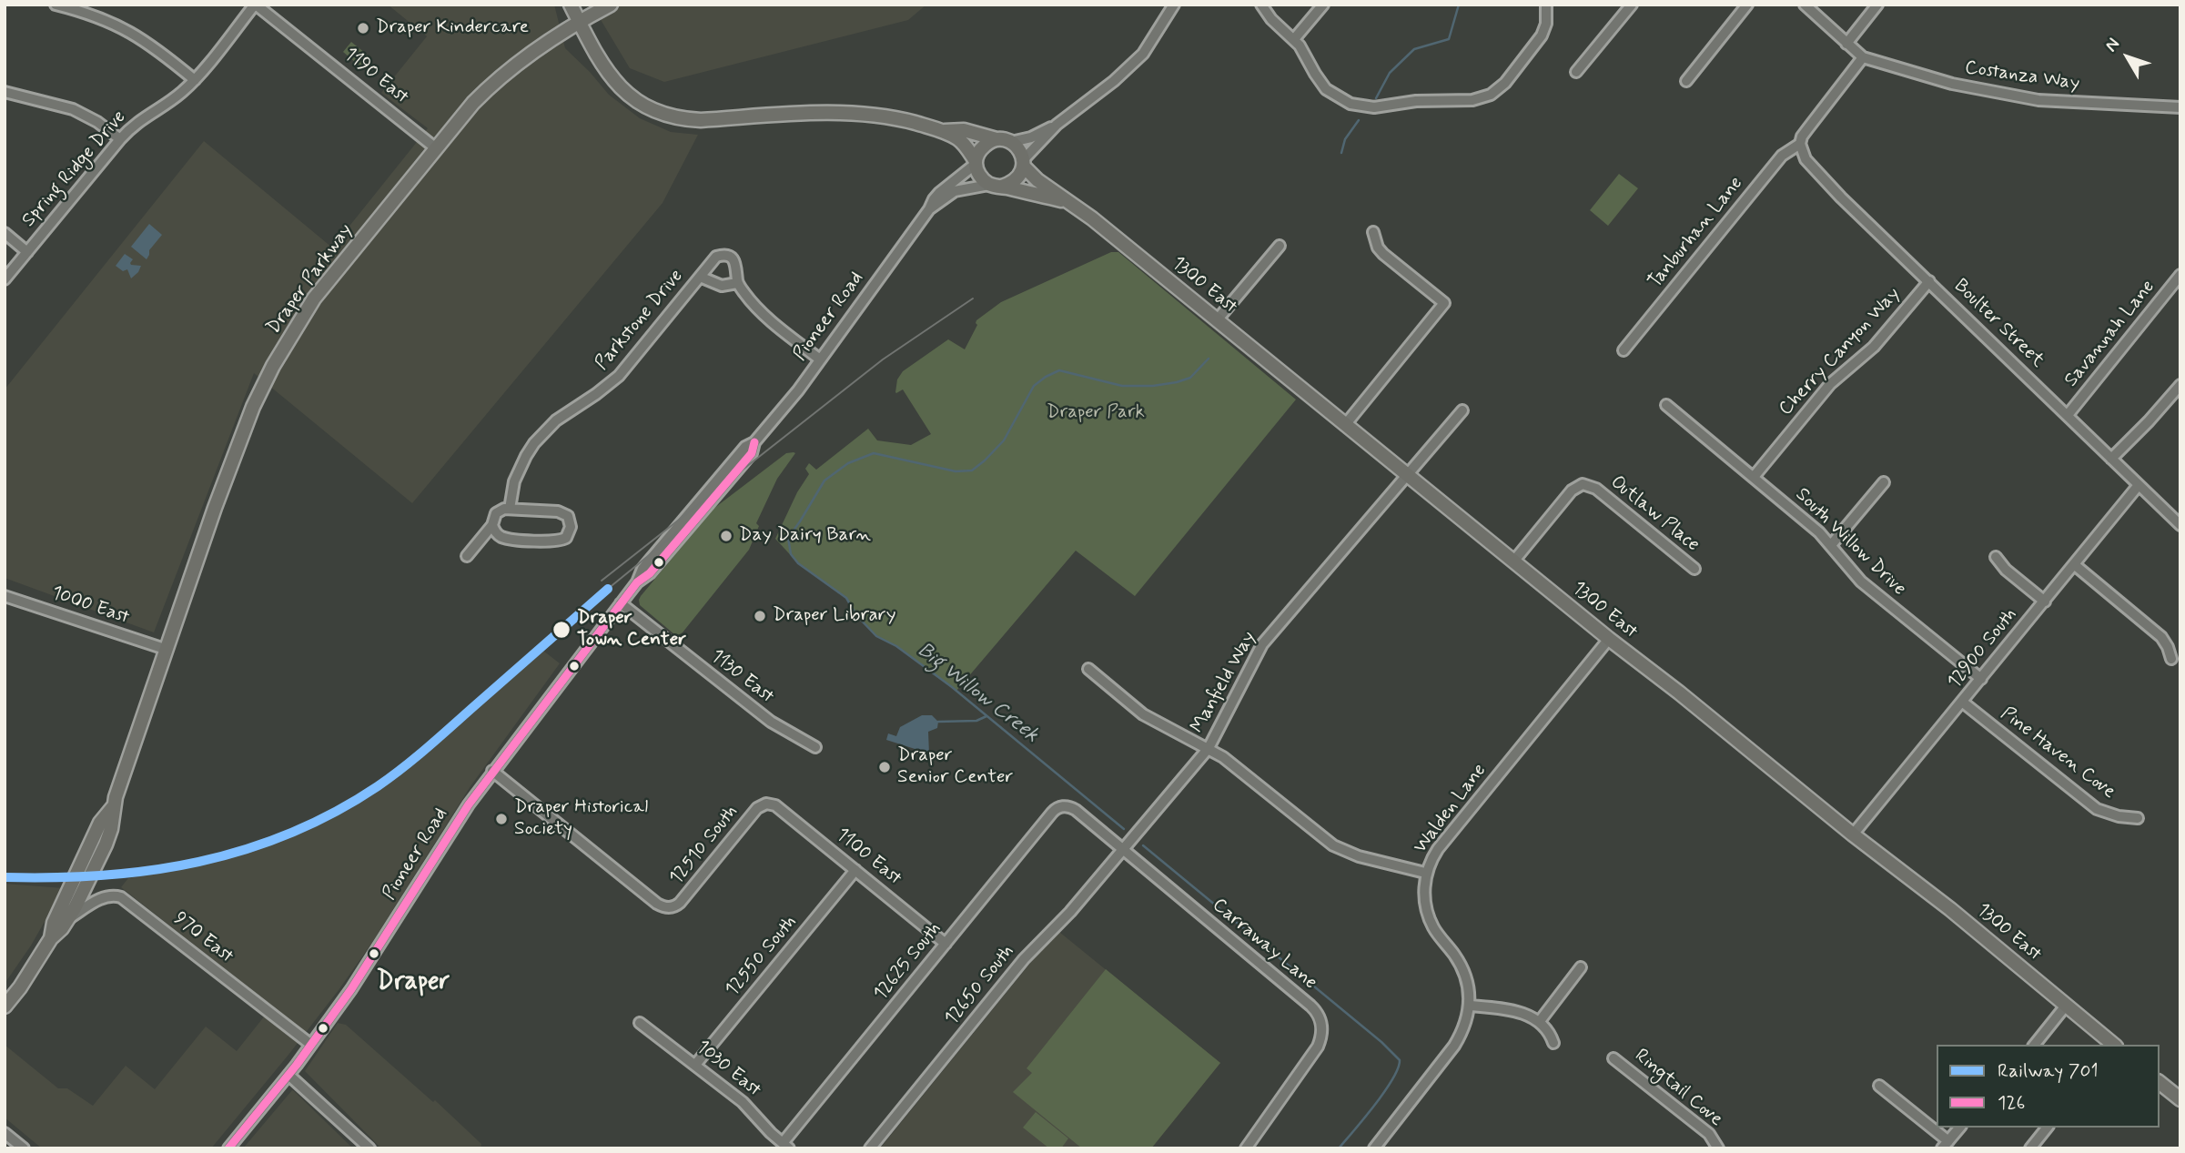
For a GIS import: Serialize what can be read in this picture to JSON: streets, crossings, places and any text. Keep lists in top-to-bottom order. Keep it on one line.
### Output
{"streets":{"main road":["Draper Parkway","1300 East"],"street":["1190 East","Costanza Way","Spring Ridge Drive","Tanburhan Lane","Pioneer Road","Parkstone Drive","Boulter Street","Savannah Lane","Cherry Canyon Way","Outlaw Place","South Willow Drive","1000 East","12900 South","1130 East","Manfield Way","Pine Haven Cove","Walden Lane","12510 South","1100 East","970 East","Carraway Lane","12550 South","12625 South","12650 South","1030 East","Ringtail Cove"]},"crossings":[["1190 East","Spring Ridge Drive"],["1190 East","Draper Parkway"],["Costanza Way","Tanburhan Lane"],["Tanburhan Lane","Boulter Street"],["Draper Parkway","1000 East"],["Draper Parkway","970 East"],["1300 East","Pioneer Road"],["1300 East","Outlaw Place"],["1300 East","12900 South"],["1300 East","Manfield Way"],["1300 East","Walden Lane"],["Pioneer Road","1130 East"],["Pioneer Road","12510 South"],["Pioneer Road","970 East"],["Boulter Street","Savannah Lane"],["Boulter Street","Cherry Canyon Way"],["Boulter Street","12900 South"],["Cherry Canyon Way","South Willow Drive"],["South Willow Drive","12900 South"],["12900 South","Pine Haven Cove"],["Manfield Way","Carraway Lane"],["Manfield Way","12650 South"],["12510 South","1100 East"],["1100 East","12550 South"],["1100 East","12625 South"],["Carraway Lane","12625 South"],["Carraway Lane","12650 South"],["12550 South","1030 East"],["12625 South","1030 East"]],"districts":["Draper"],"water":["Big Willow Creek"],"parks":["Draper Park"],"places":["Draper Kindercare","Day Dairy Barn","Draper Library","Draper Town Center","Draper Senior Center","Draper Historical Society"],"lines":["transit line 126","rail line 701"],"legend":["Railway 701","126"],"north":"top left"}
